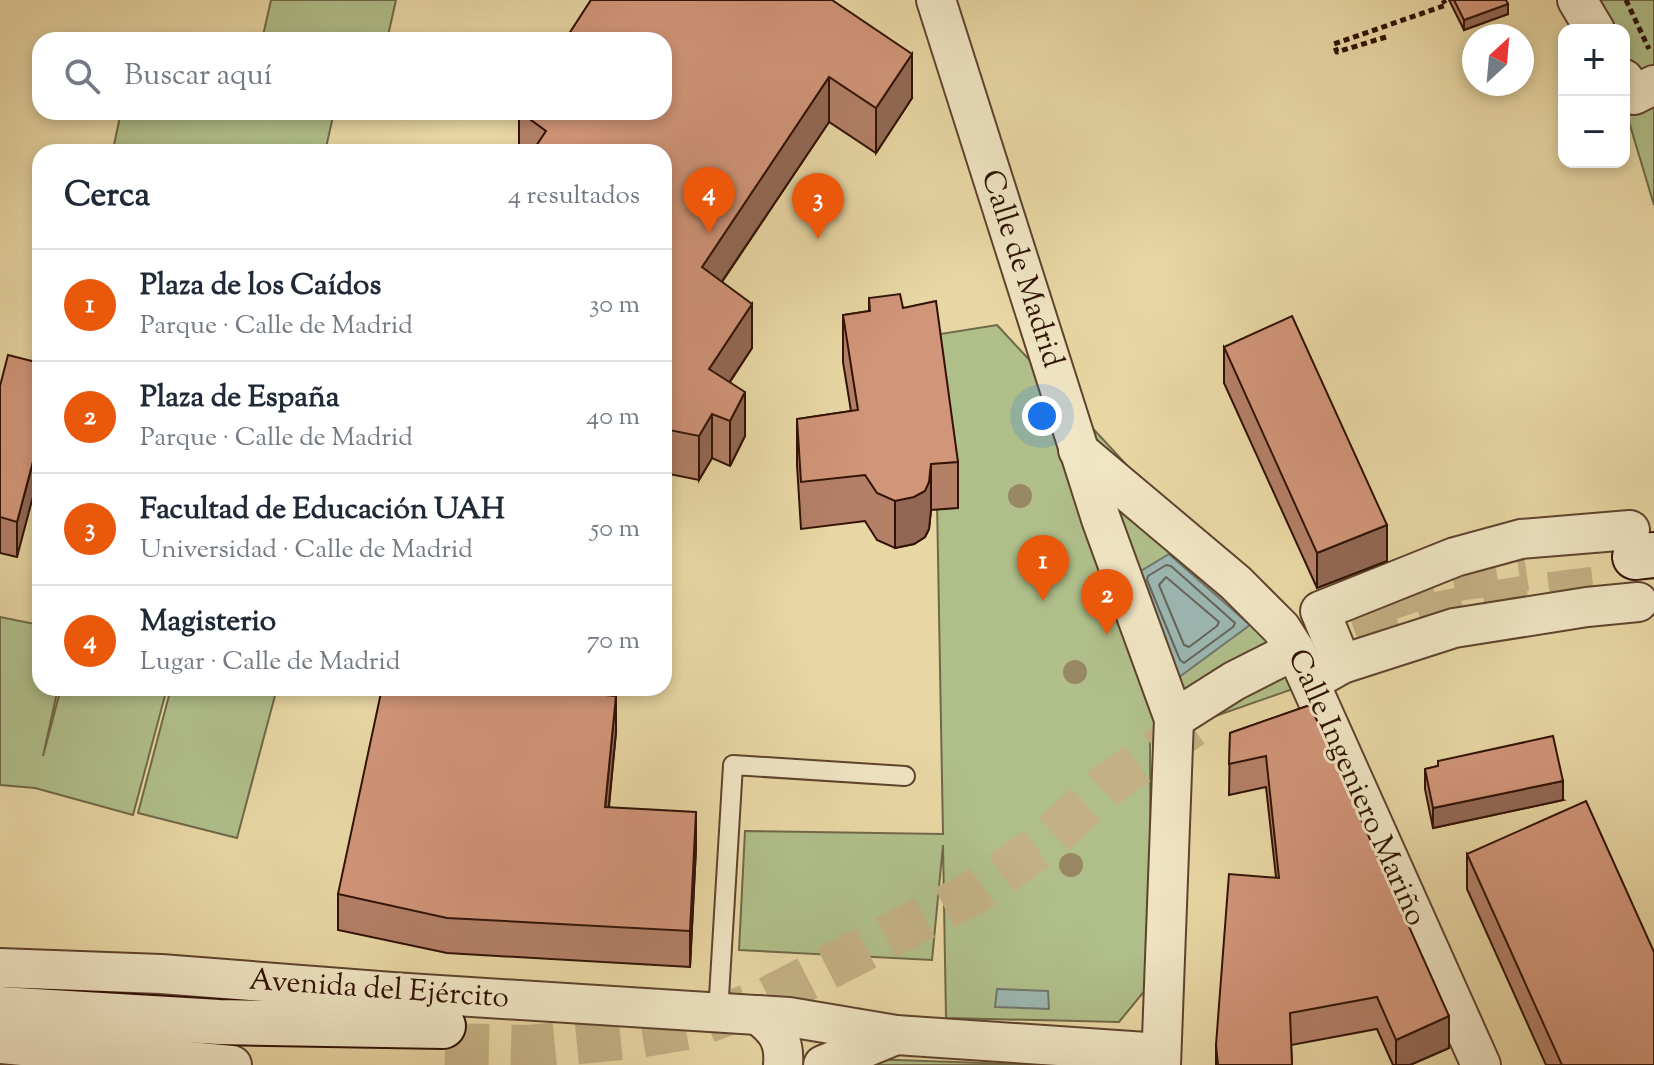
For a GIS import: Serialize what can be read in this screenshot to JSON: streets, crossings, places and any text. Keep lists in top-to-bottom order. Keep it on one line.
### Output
{"streets":{"main road":["Avenida del Ejército"],"street":["Calle de Madrid","Calle Ingeniero Mariño"]},"crossings":[["Calle de Madrid","Calle Ingeniero Mariño"]],"north":"top right","page":{"map_buttons":["+","−"],"search":"Buscar aquí","heading":["Cerca","4 resultados"],"pins":["4","3","1","2"],"list":[{"mark":"1","name":"Plaza de los Caídos","note":"Parque · Calle de Madrid","value":"30 m"},{"mark":"2","name":"Plaza de España","note":"Parque · Calle de Madrid","value":"40 m"},{"mark":"3","name":"Facultad de Educación UAH","note":"Universidad · Calle de Madrid","value":"50 m"},{"mark":"4","name":"Magisterio","note":"Lugar · Calle de Madrid","value":"70 m"}]}}
